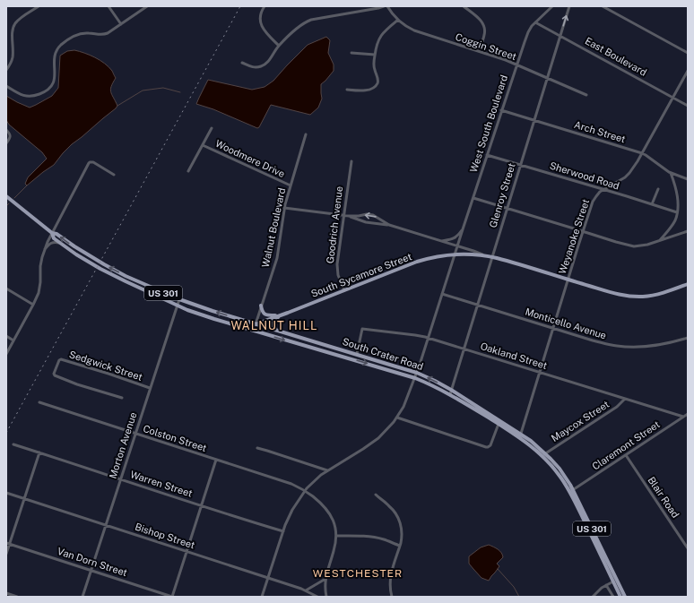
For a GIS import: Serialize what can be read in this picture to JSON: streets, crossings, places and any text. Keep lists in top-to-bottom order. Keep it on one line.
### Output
{"streets":{"main road":["South Sycamore Street","US 301","South Crater Road"],"street":["Coggin Street","East Boulevard","West South Boulevard","Arch Street","Woodmere Drive","Sherwood Road","Glenroy Street","Goodrich Avenue","Walnut Boulevard","Weyanoke Street","Monticello Avenue","Oakland Street","Sedgwick Street","Maycox Street","Colston Street","Morton Avenue","Claremont Street","Warren Street","Blair Road","Bishop Street","Van Dorn Street"]},"crossings":[["Coggin Street","West South Boulevard"],["Coggin Street","Glenroy Street"],["East Boulevard","West South Boulevard"],["East Boulevard","Glenroy Street"],["East Boulevard","Weyanoke Street"],["West South Boulevard","Arch Street"],["West South Boulevard","Sherwood Road"],["West South Boulevard","South Sycamore Street"],["West South Boulevard","Monticello Avenue"],["West South Boulevard","South Crater Road"],["West South Boulevard","Oakland Street"],["West South Boulevard","Colston Street"],["West South Boulevard","Warren Street"],["West South Boulevard","Bishop Street"],["Arch Street","Glenroy Street"],["Arch Street","Weyanoke Street"],["Woodmere Drive","Walnut Boulevard"],["Sherwood Road","Glenroy Street"],["Sherwood Road","Weyanoke Street"],["Glenroy Street","South Sycamore Street"],["Glenroy Street","Monticello Avenue"],["Glenroy Street","South Crater Road"],["Glenroy Street","Oakland Street"],["Goodrich Avenue","South Sycamore Street"],["Walnut Boulevard","South Sycamore Street"],["Walnut Boulevard","South Crater Road"],["Weyanoke Street","South Sycamore Street"],["Weyanoke Street","Monticello Avenue"],["Weyanoke Street","South Crater Road"],["Weyanoke Street","Oakland Street"],["South Sycamore Street","South Crater Road"],["South Crater Road","Oakland Street"],["South Crater Road","Maycox Street"],["South Crater Road","Morton Avenue"],["South Crater Road","Claremont Street"],["Oakland Street","Maycox Street"],["Oakland Street","Claremont Street"],["Sedgwick Street","Morton Avenue"],["Colston Street","Morton Avenue"],["Morton Avenue","Warren Street"],["Morton Avenue","Bishop Street"],["Morton Avenue","Van Dorn Street"],["Claremont Street","Blair Road"]],"districts":["WALNUT HILL","WESTCHESTER"]}
